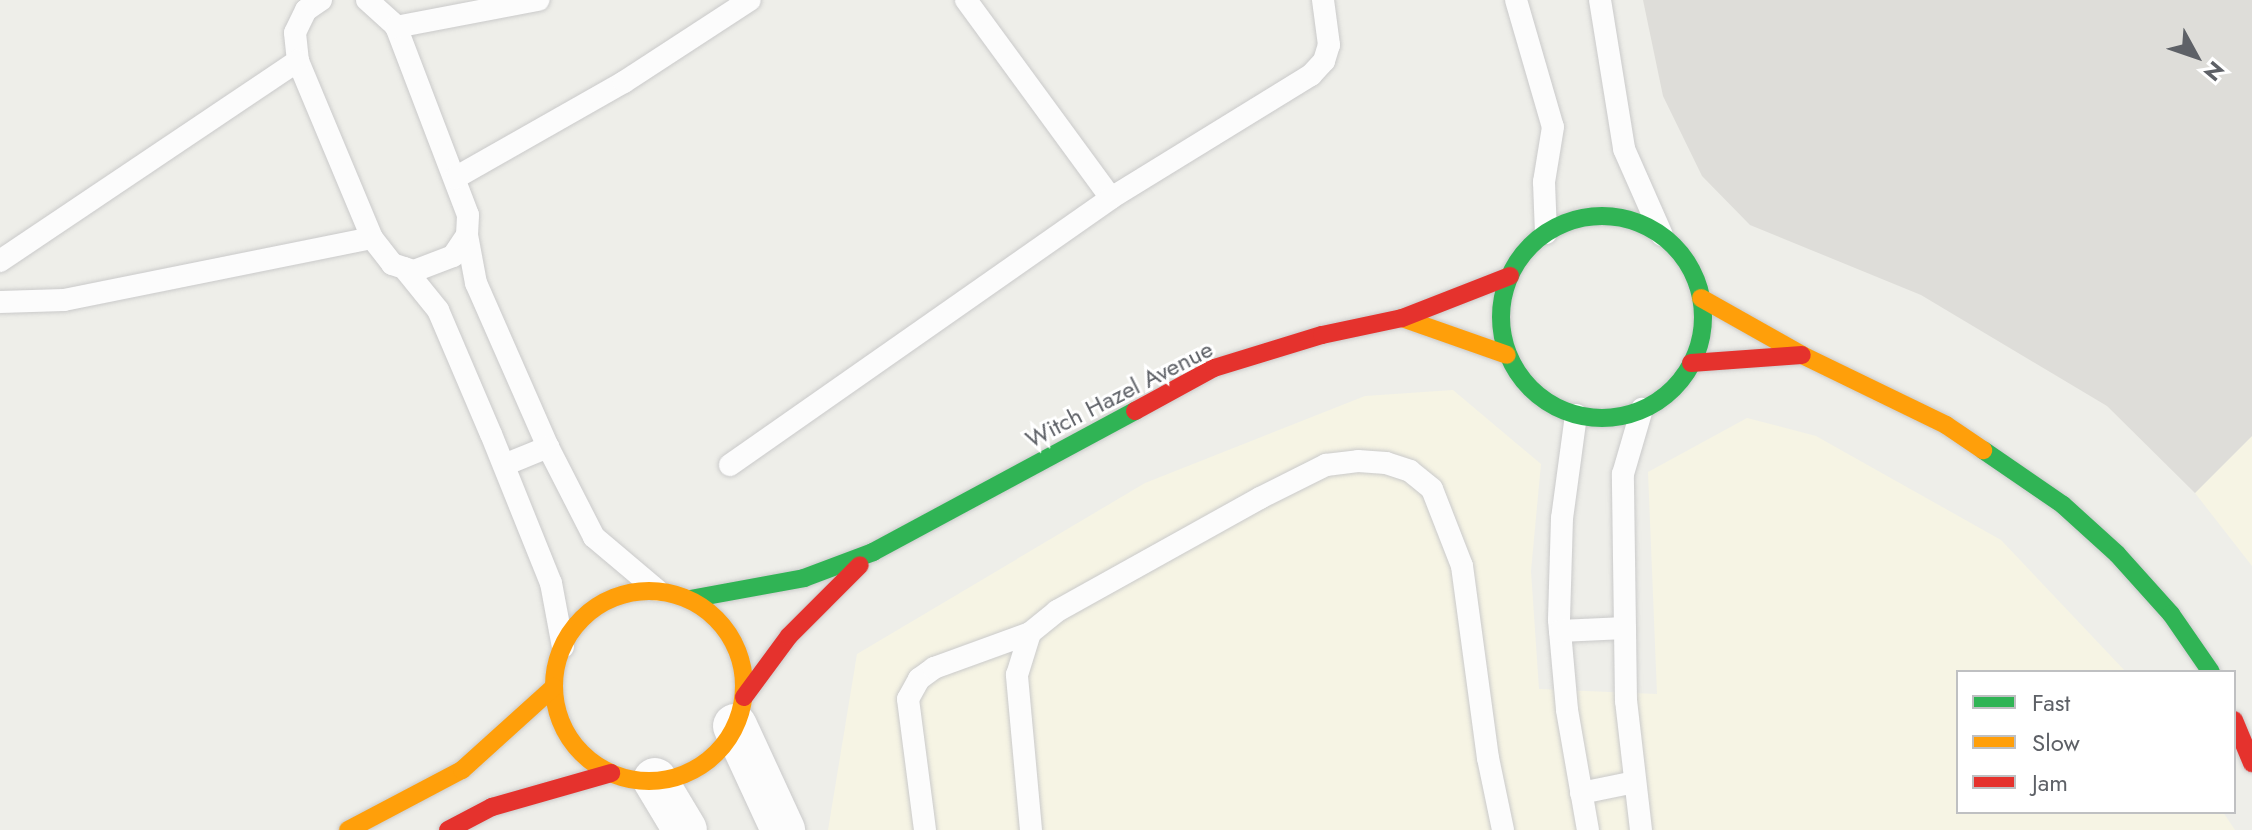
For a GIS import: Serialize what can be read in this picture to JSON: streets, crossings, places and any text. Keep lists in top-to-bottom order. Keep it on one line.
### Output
{"streets":{"street":["Witch Hazel Avenue"]},"legend":["Fast","Slow","Jam"],"north":"bottom right"}
